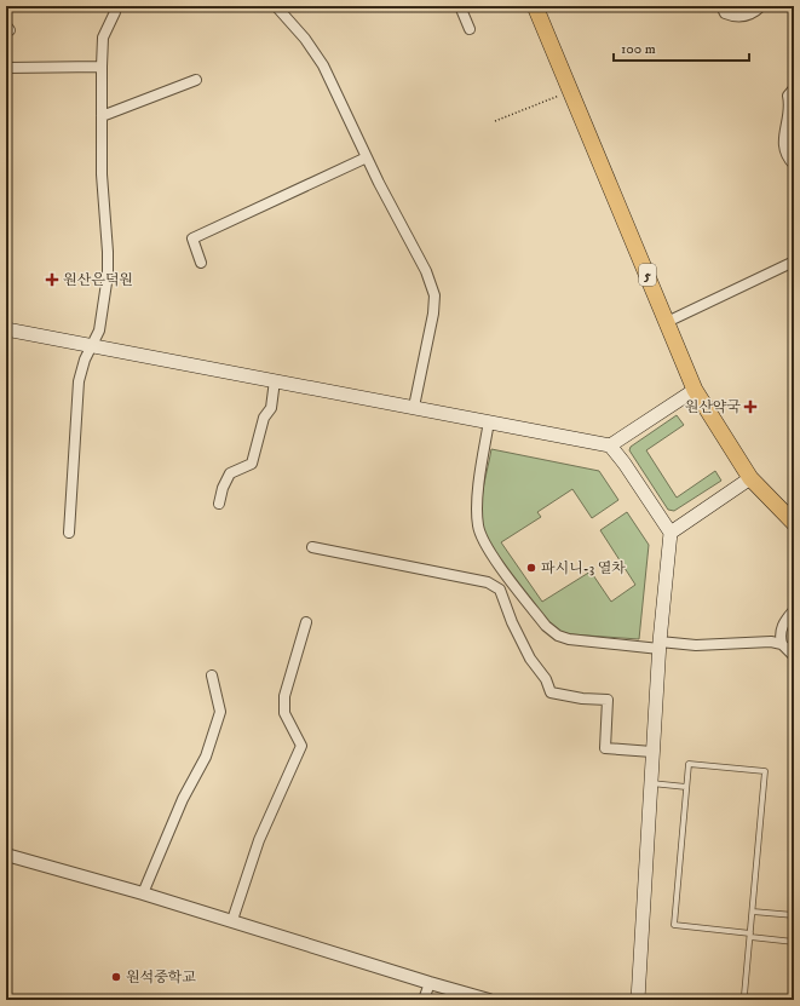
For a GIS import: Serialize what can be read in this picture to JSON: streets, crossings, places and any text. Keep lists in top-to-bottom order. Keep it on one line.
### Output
{"streets":{"highway":["5"]},"places":{"health":["원산은덕원","원산약국"],"other":["파시니-3 열차","원석중학교"]},"scale_bar":"100 m"}
